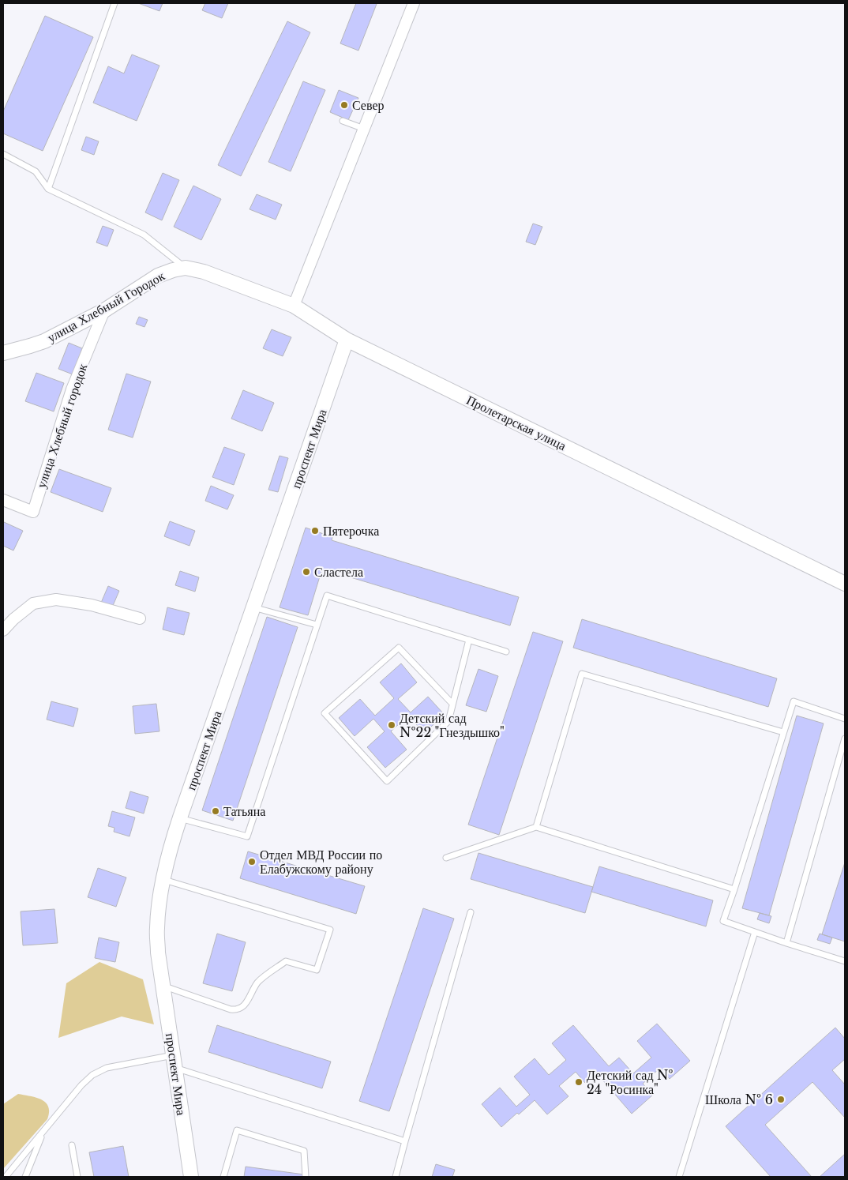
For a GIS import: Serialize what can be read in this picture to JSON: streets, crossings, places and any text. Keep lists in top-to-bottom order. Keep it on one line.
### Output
{"streets":{"street":["улица Хлебный Городок","Пролетарская улица","улица Хлебный городок","проспект Мира"]},"crossings":[["улица Хлебный Городок","Пролетарская улица"],["улица Хлебный Городок","улица Хлебный городок"],["Пролетарская улица","проспект Мира"]],"places":["Север","Пятерочка","Сластела","Детский сад №22 \"Гнездышко\"","Татьяна","Отдел МВД России по Елабужскому району","Детский сад № 24 \"Росинка\"","Школа № 6"]}
